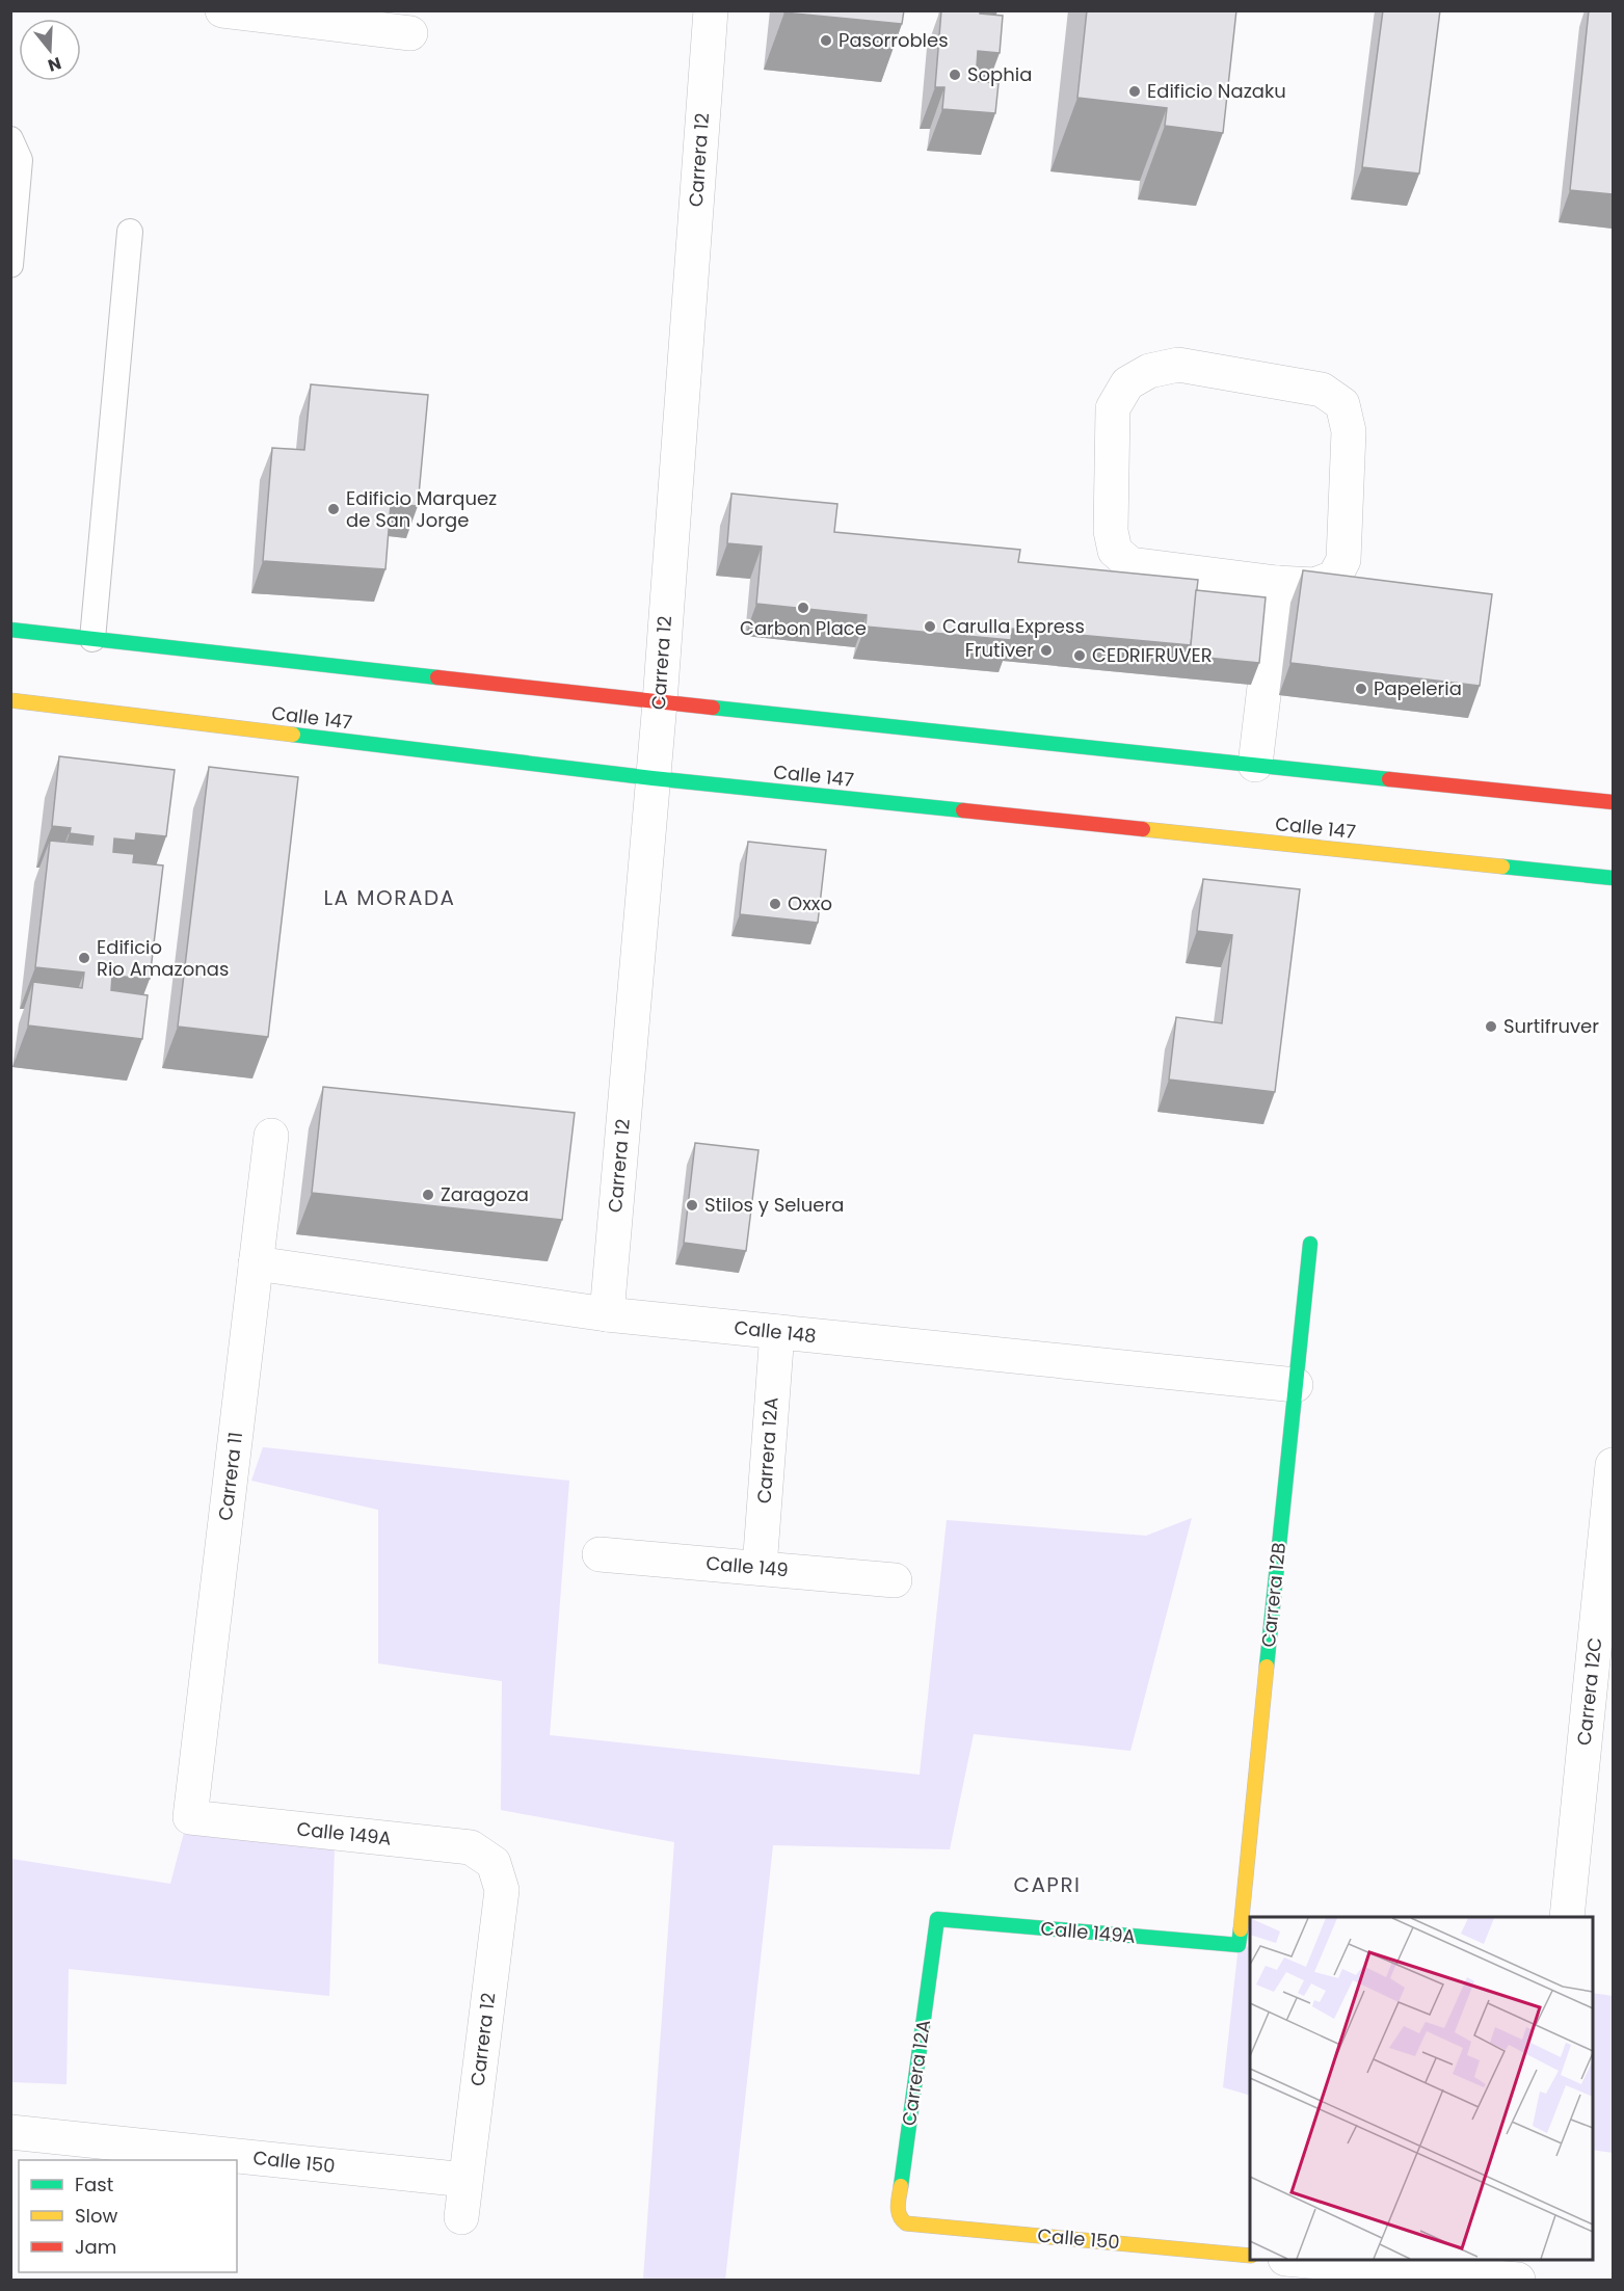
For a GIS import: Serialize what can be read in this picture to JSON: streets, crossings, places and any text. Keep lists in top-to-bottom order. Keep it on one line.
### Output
{"streets":{"main road":["Calle 147","Carrera 12A","Carrera 12B","Calle 149A","Calle 150"],"street":["Carrera 12","Calle 148","Carrera 11","Calle 149","Carrera 12C"]},"crossings":[["Carrera 12","Calle 147"],["Carrera 12","Calle 148"],["Carrera 12","Calle 149A"],["Carrera 12","Calle 150"],["Calle 148","Carrera 12A"],["Calle 148","Carrera 11"],["Calle 148","Carrera 12B"],["Carrera 12A","Calle 149"],["Carrera 12A","Calle 149A"],["Carrera 12A","Calle 150"],["Carrera 11","Calle 149A"],["Carrera 12B","Calle 149A"]],"districts":["LA MORADA","CAPRI"],"places":["Pasorrobles","Sophia","Edificio Nazaku","Edificio Marquez de San Jorge","Carbon Place","Carulla Express","Frutiver","CEDRIFRUVER","Papeleria","Oxxo","Edificio Rio Amazonas","Surtifruver","Zaragoza","Stilos y Seluera"],"legend":["Fast","Slow","Jam"],"north":"bottom"}
